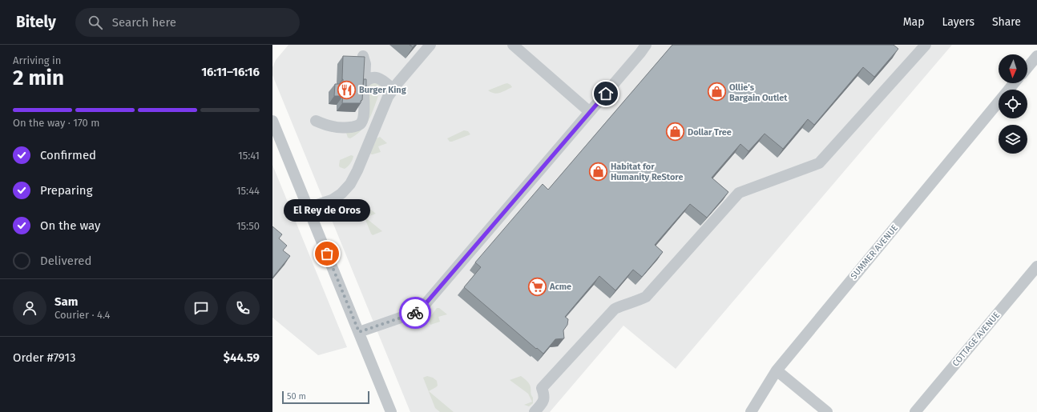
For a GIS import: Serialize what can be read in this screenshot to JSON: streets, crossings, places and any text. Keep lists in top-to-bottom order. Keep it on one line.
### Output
{"streets":{"street":["SUMMER AVENUE","COTTAGE AVENUE"]},"places":{"restaurant":["Burger King"],"shop":["Ollie's Bargain Outlet","Dollar Tree","Habitat for Humanity ReStore"],"other":["El Rey de Oros"],"supermarket":["Acme"]},"scale_bar":"50 m","north":"bottom","page":{"header":"Bitely","search":"Search here","nav":["Map","Layers","Share"],"heading":["2 min","Arriving in","16:11–16:16"],"panel":["Sam","Courier · 4.4","Order #7913","$44.59"],"bar":"On the way · 170 m","list":[["Confirmed","15:41"],["Preparing","15:44"],["On the way","15:50"],"Delivered"],"bubble":"El Rey de Oros","scale":"50 m"}}
